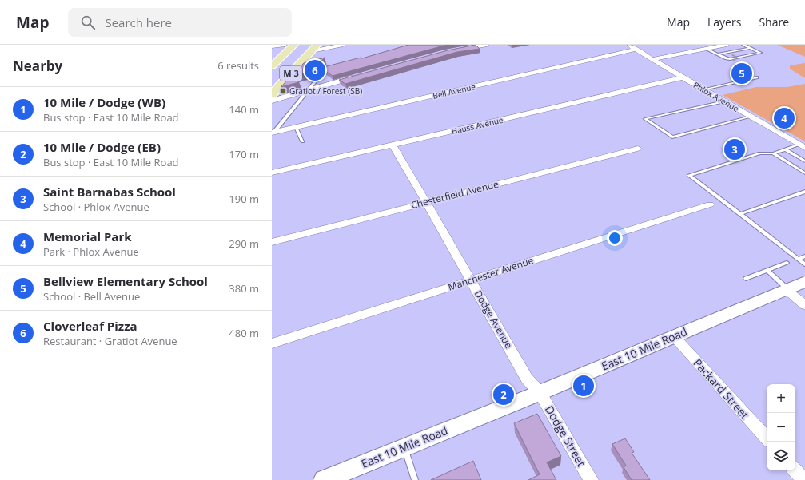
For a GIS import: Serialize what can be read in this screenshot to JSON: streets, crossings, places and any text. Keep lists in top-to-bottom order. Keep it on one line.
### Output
{"streets":{"main road":["M 3","East 10 Mile Road"],"street":["Bell Avenue","Phlox Avenue","Hauss Avenue","Chesterfield Avenue","Manchester Avenue","Dodge Avenue","Packard Street","Dodge Street"]},"crossings":[["Bell Avenue","Phlox Avenue"],["Phlox Avenue","Hauss Avenue"],["Hauss Avenue","Dodge Avenue"],["Chesterfield Avenue","Dodge Avenue"],["Manchester Avenue","Dodge Avenue"],["Dodge Avenue","East 10 Mile Road"],["Dodge Avenue","Dodge Street"],["East 10 Mile Road","Packard Street"],["East 10 Mile Road","Dodge Street"]],"places":{"transit":["Gratiot / Forest (SB)"]},"page":{"header":"Map","search":"Search here","nav":["Map","Layers","Share"],"heading":["Nearby","6 results"],"pins":["6","5","4","3","1","2"],"list":[{"mark":"1","name":"10 Mile / Dodge (WB)","note":"Bus stop · East 10 Mile Road","value":"140 m"},{"mark":"2","name":"10 Mile / Dodge (EB)","note":"Bus stop · East 10 Mile Road","value":"170 m"},{"mark":"3","name":"Saint Barnabas School","note":"School · Phlox Avenue","value":"190 m"},{"mark":"4","name":"Memorial Park","note":"Park · Phlox Avenue","value":"290 m"},{"mark":"5","name":"Bellview Elementary School","note":"School · Bell Avenue","value":"380 m"},{"mark":"6","name":"Cloverleaf Pizza","note":"Restaurant · Gratiot Avenue","value":"480 m"}],"map_buttons":["+","−"]}}
